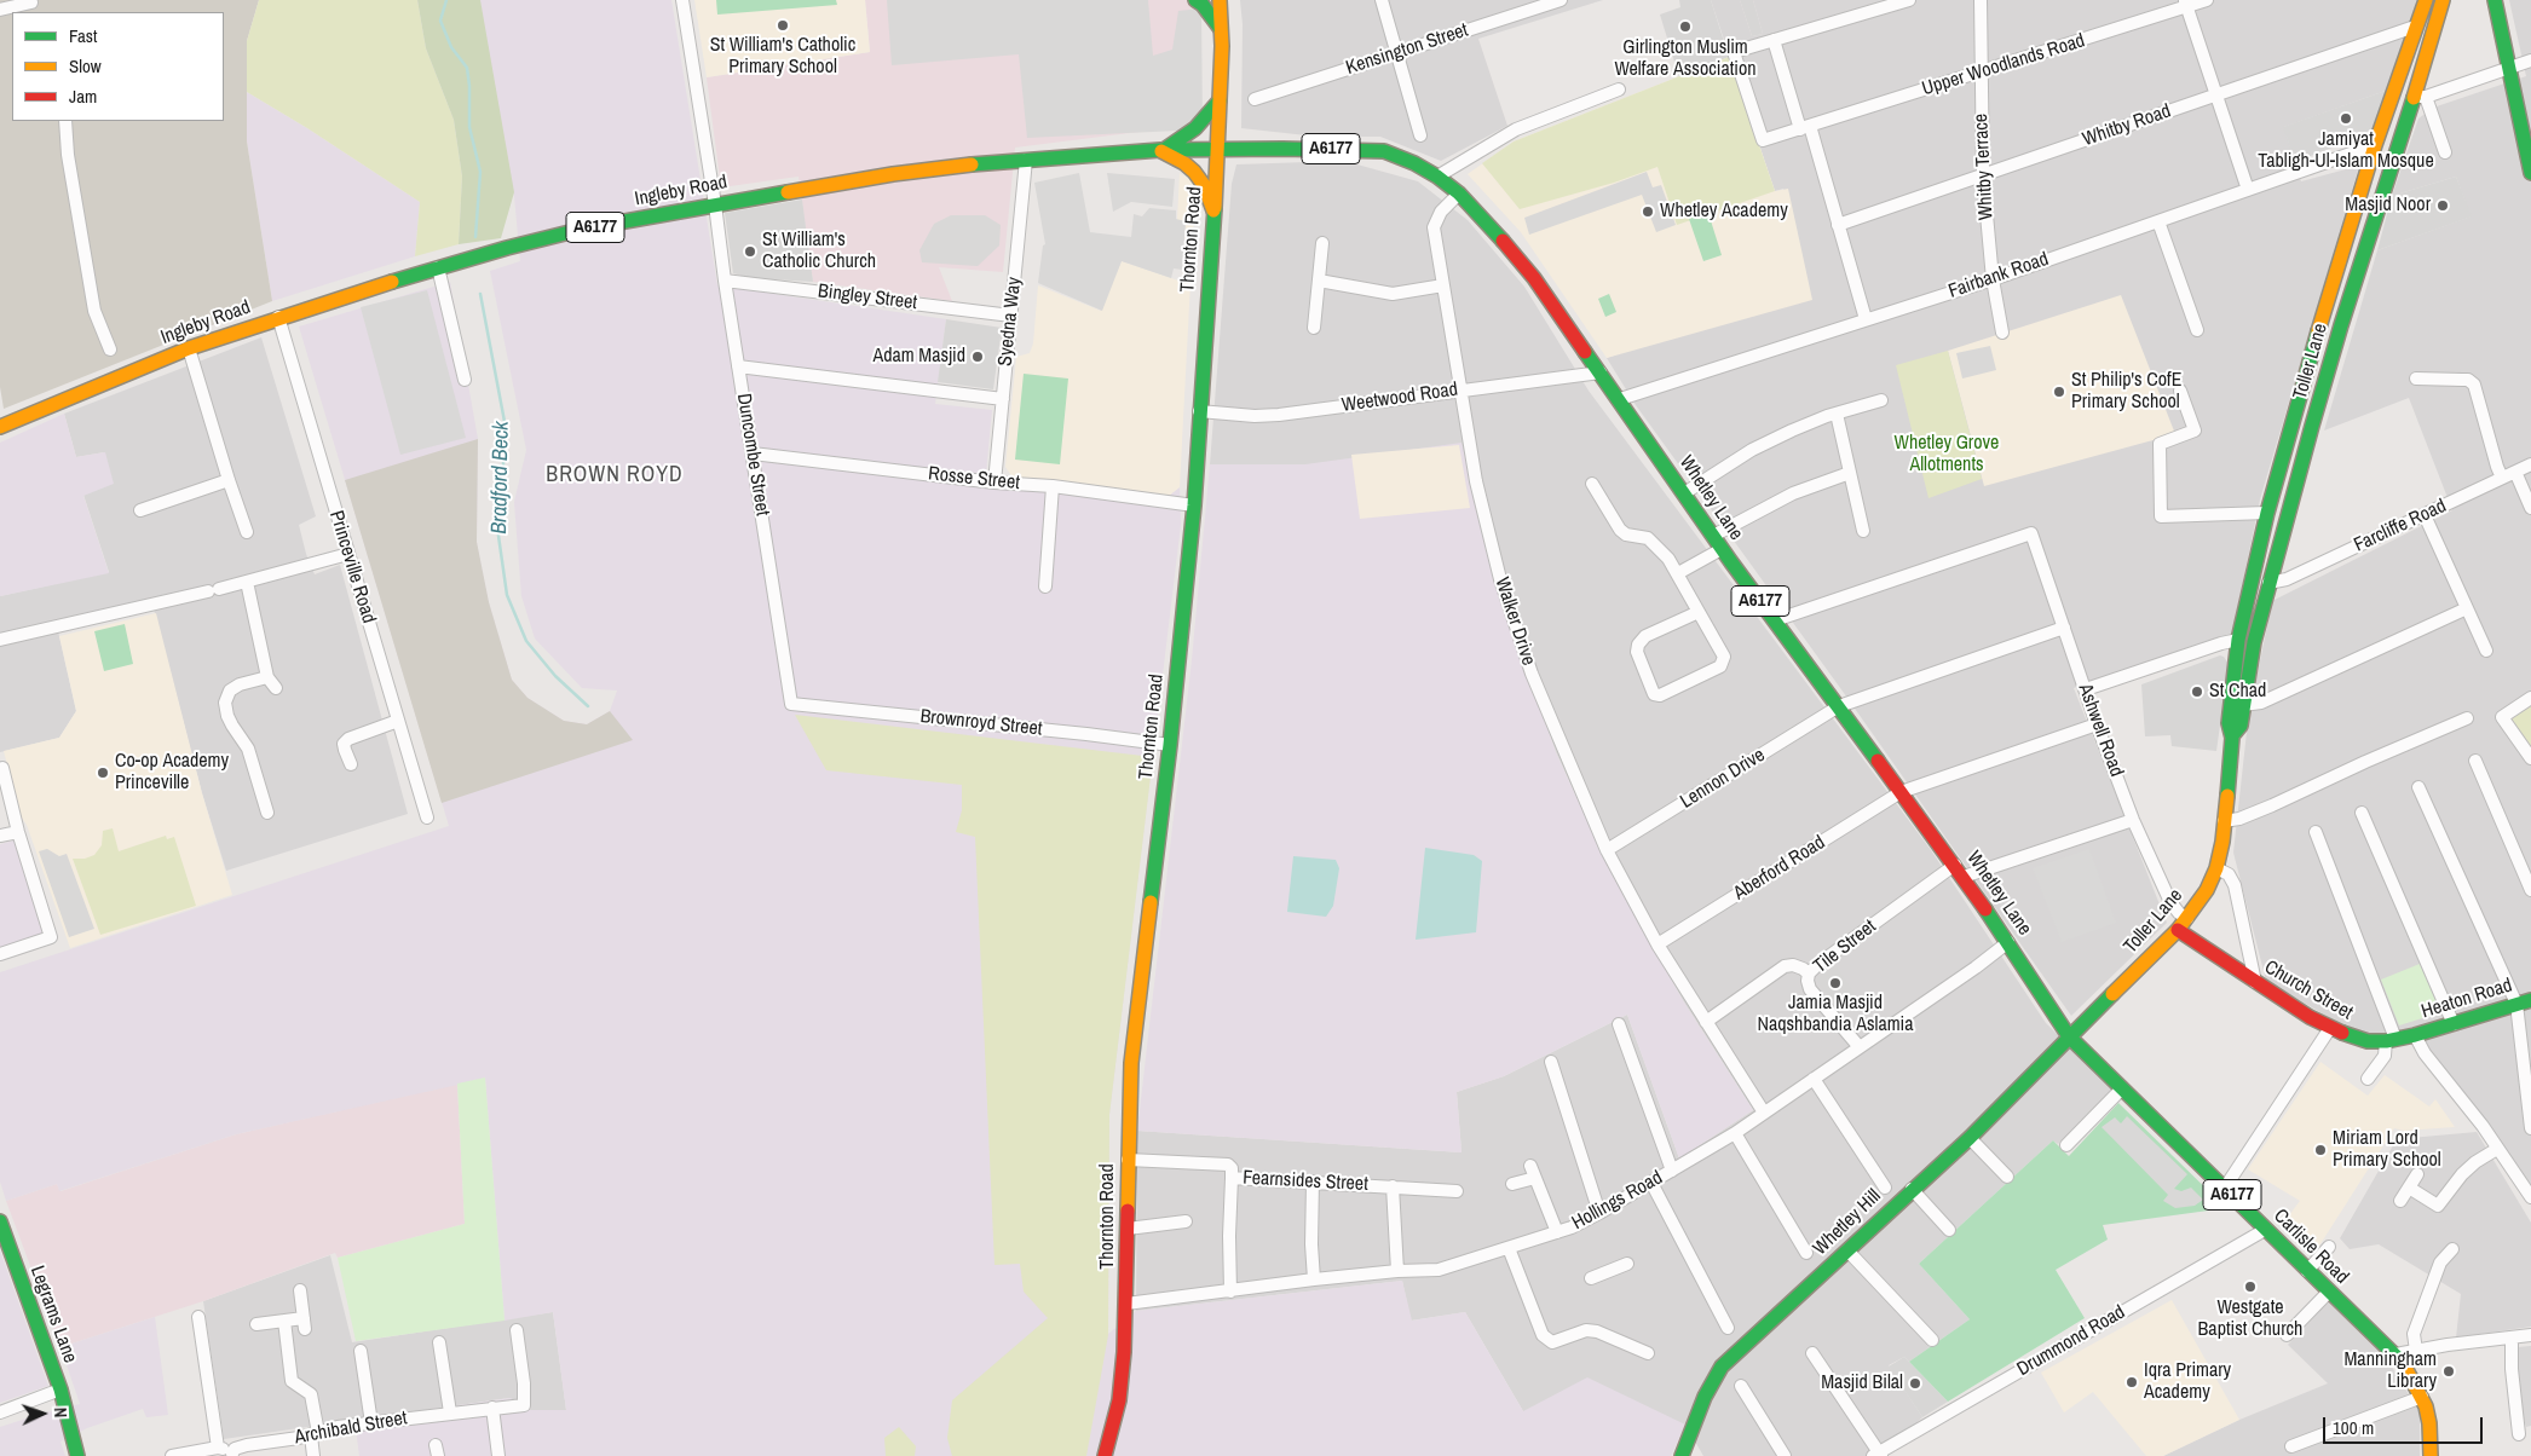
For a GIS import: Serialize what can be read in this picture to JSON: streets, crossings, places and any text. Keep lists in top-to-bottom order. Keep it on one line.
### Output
{"streets":{"main road":["A6177","Ingleby Road","Thornton Road","Toller Lane","Whetley Lane","Church Street","Heaton Road","Whetley Hill","Carlisle Road","Legrams Lane"],"street":["Kensington Street","Upper Woodlands Road","Whitby Road","Whitby Terrace","Fairbank Road","Bingley Street","Syedna Way","Weetwood Road","Duncombe Street","Rosse Street","Farcliffe Road","Princeville Road","Walker Drive","Brownroyd Street","Ashwell Road","Lennon Drive","Aberford Road","Tile Street","Fearnsides Street","Hollings Road","Drummond Road","Archibald Street"]},"crossings":[["Upper Woodlands Road","Whitby Terrace"],["Whitby Road","Whitby Terrace"],["Whitby Road","Toller Lane"],["Whitby Terrace","Fairbank Road"],["Ingleby Road","Thornton Road"],["Ingleby Road","Syedna Way"],["Ingleby Road","Duncombe Street"],["Ingleby Road","Whetley Lane"],["Ingleby Road","Princeville Road"],["Thornton Road","Weetwood Road"],["Thornton Road","Rosse Street"],["Thornton Road","Whetley Lane"],["Thornton Road","Brownroyd Street"],["Thornton Road","Fearnsides Street"],["Thornton Road","Hollings Road"],["Fairbank Road","Toller Lane"],["Fairbank Road","Whetley Lane"],["Bingley Street","Syedna Way"],["Bingley Street","Duncombe Street"],["Syedna Way","Rosse Street"],["Toller Lane","Whetley Lane"],["Toller Lane","Farcliffe Road"],["Toller Lane","Ashwell Road"],["Toller Lane","Church Street"],["Toller Lane","Whetley Hill"],["Toller Lane","Carlisle Road"],["Weetwood Road","Whetley Lane"],["Weetwood Road","Walker Drive"],["Duncombe Street","Rosse Street"],["Duncombe Street","Brownroyd Street"],["Whetley Lane","Walker Drive"],["Whetley Lane","Ashwell Road"],["Whetley Lane","Lennon Drive"],["Whetley Lane","Aberford Road"],["Whetley Lane","Tile Street"],["Whetley Lane","Hollings Road"],["Whetley Lane","Whetley Hill"],["Whetley Lane","Carlisle Road"],["Walker Drive","Lennon Drive"],["Walker Drive","Aberford Road"],["Walker Drive","Hollings Road"],["Ashwell Road","Lennon Drive"],["Ashwell Road","Aberford Road"],["Tile Street","Hollings Road"],["Church Street","Heaton Road"],["Whetley Hill","Carlisle Road"],["Carlisle Road","Drummond Road"]],"districts":["BROWN ROYD"],"water":["Bradford Beck"],"parks":["Whetley Grove Allotments"],"places":["St William's Catholic Primary School","Girlington Muslim Welfare Association","Jamiyat Tabligh-Ul-Islam Mosque","Masjid Noor","Whetley Academy","St William's Catholic Church","Adam Masjid","St Philip's CofE Primary School","St Chad","Co-op Academy Princeville","Jamia Masjid Naqshbandia Aslamia","Miriam Lord Primary School","Westgate Baptist Church","Manningham Library","Iqra Primary Academy","Masjid Bilal"],"legend":["Fast","Slow","Jam"],"scale_bar":"100 m","north":"right"}
